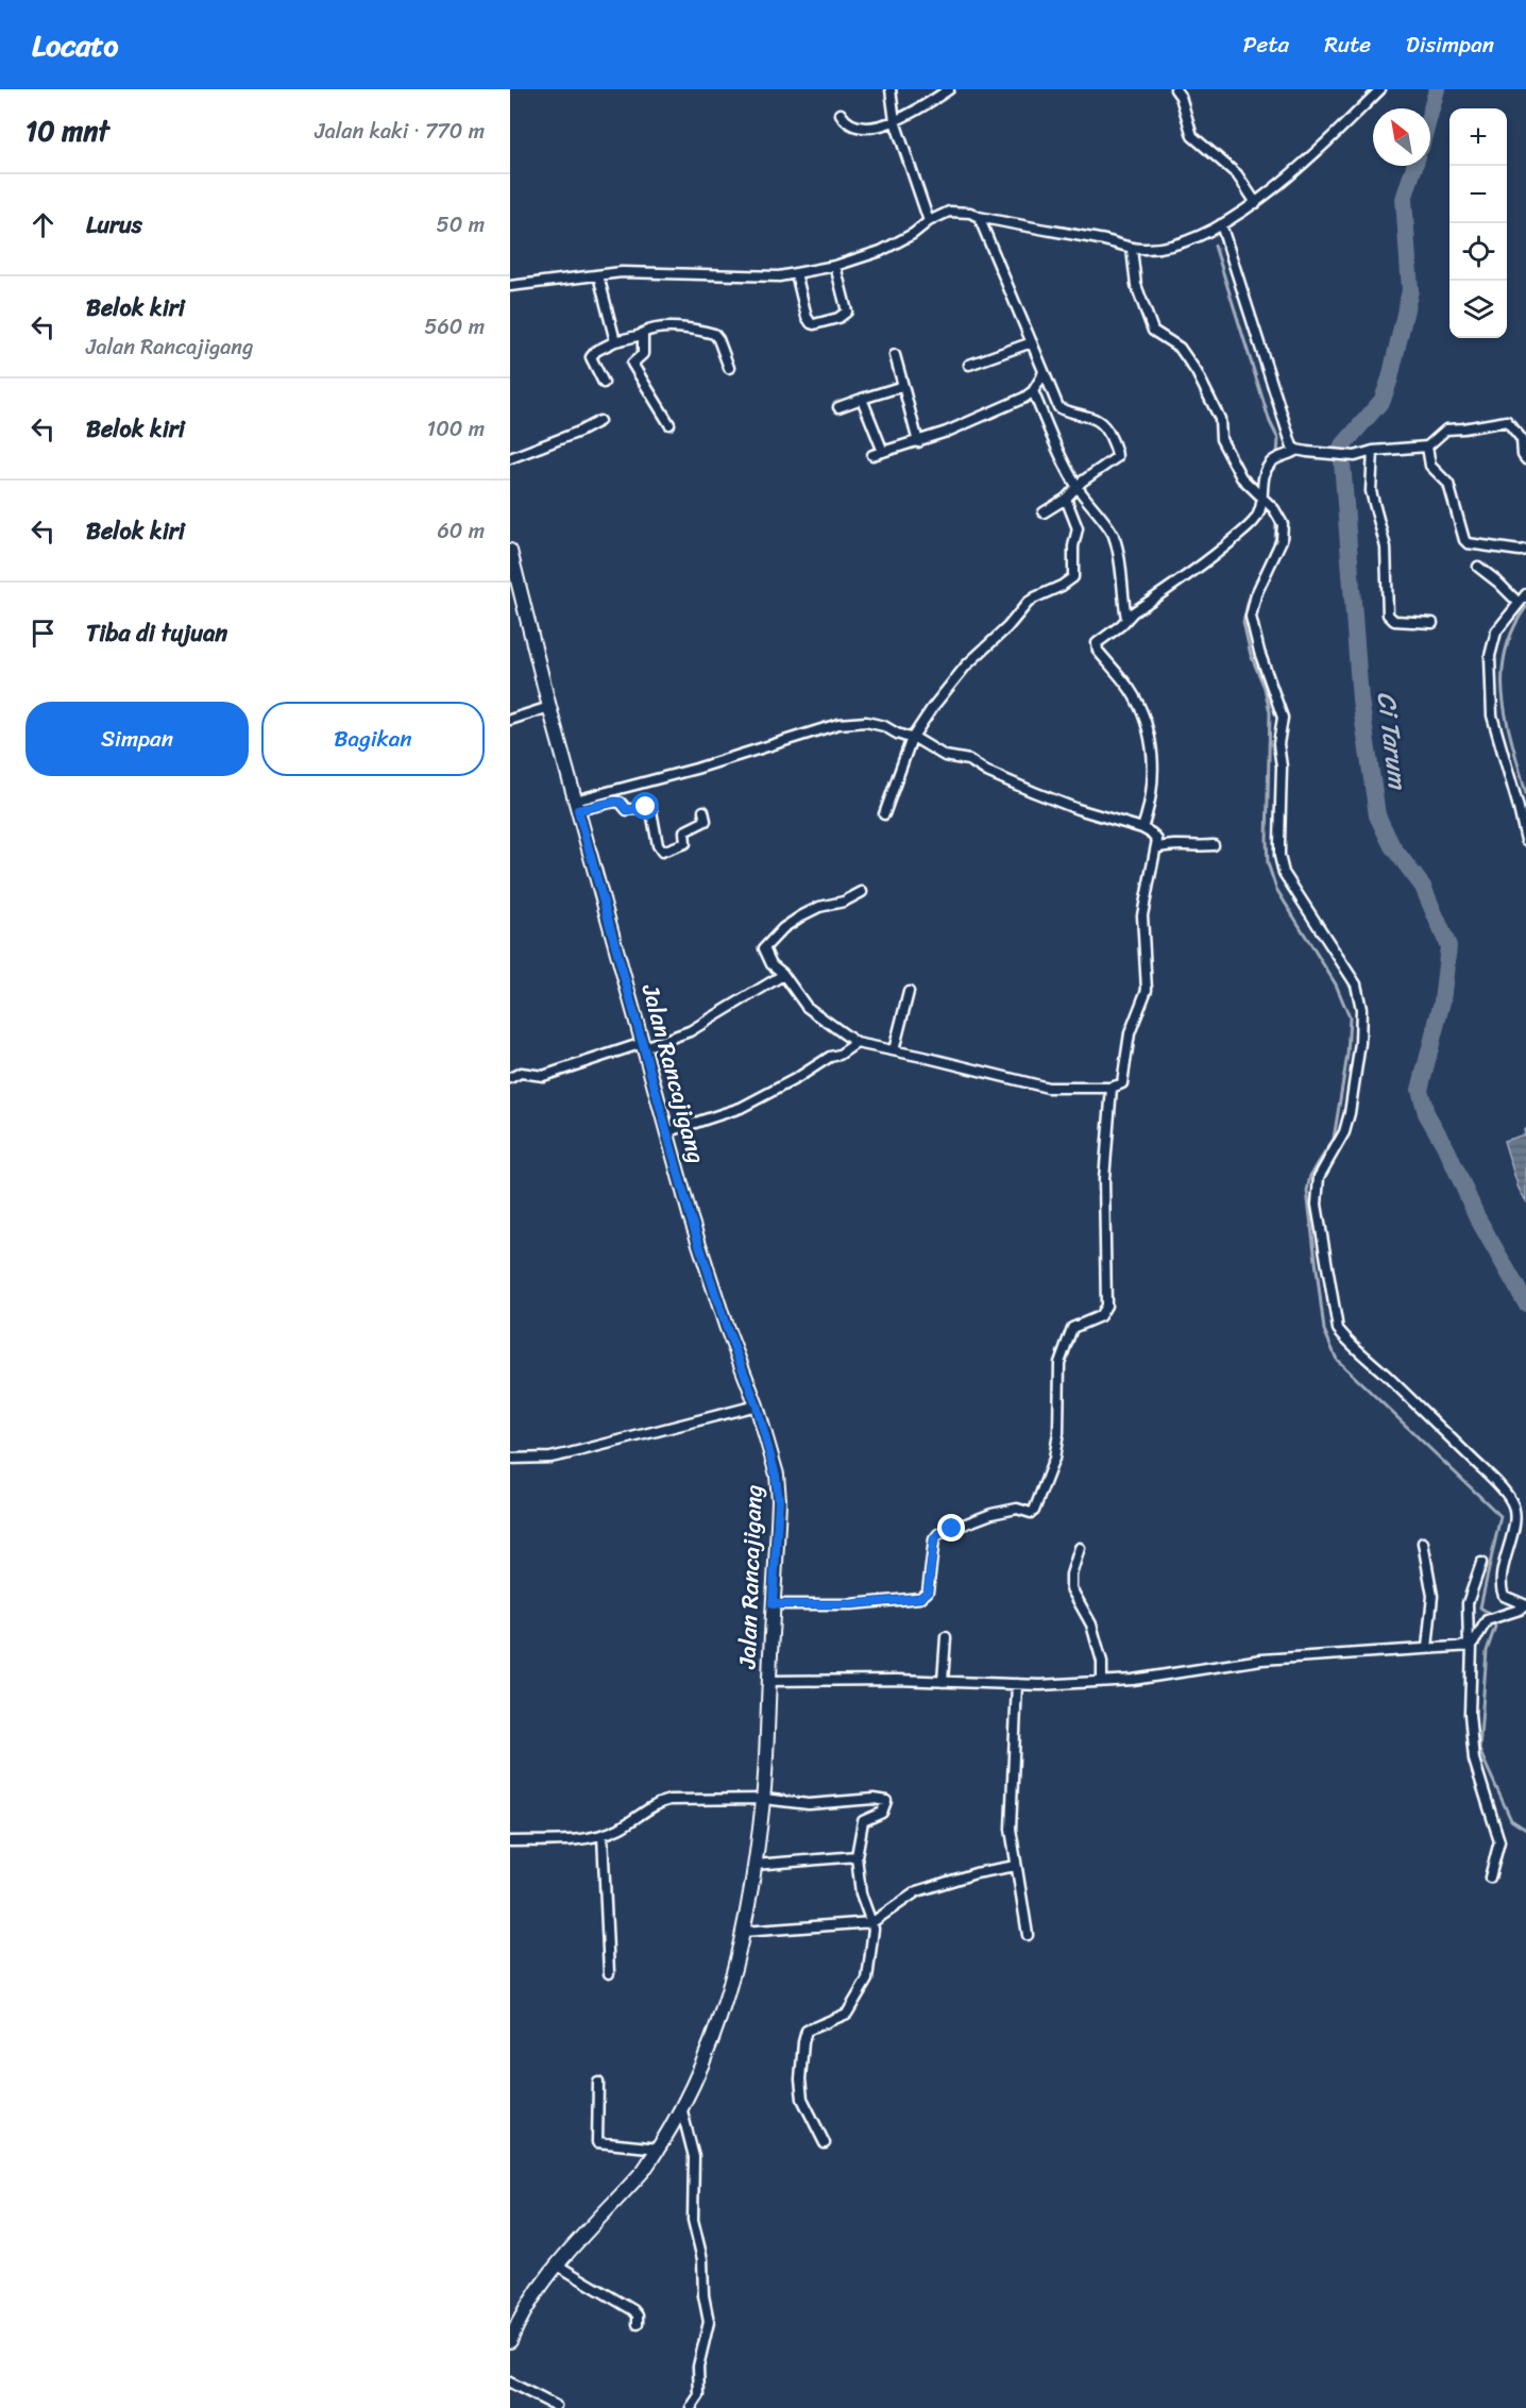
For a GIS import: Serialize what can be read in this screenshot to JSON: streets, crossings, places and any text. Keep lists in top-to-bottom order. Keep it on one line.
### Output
{"streets":{"main road":["Jalan Rancajigang"]},"water":["Ci Tarum"],"north":"top left","page":{"header":"Locato","nav":["Peta","Rute","Disimpan"],"heading":["10 mnt","Jalan kaki · 770 m"],"map_buttons":["+","−"],"list":[["Lurus","50 m"],["Belok kiri","Jalan Rancajigang","560 m"],["Belok kiri","100 m"],["Belok kiri","60 m"],"Tiba di tujuan"],"buttons":["Simpan","Bagikan"]}}
